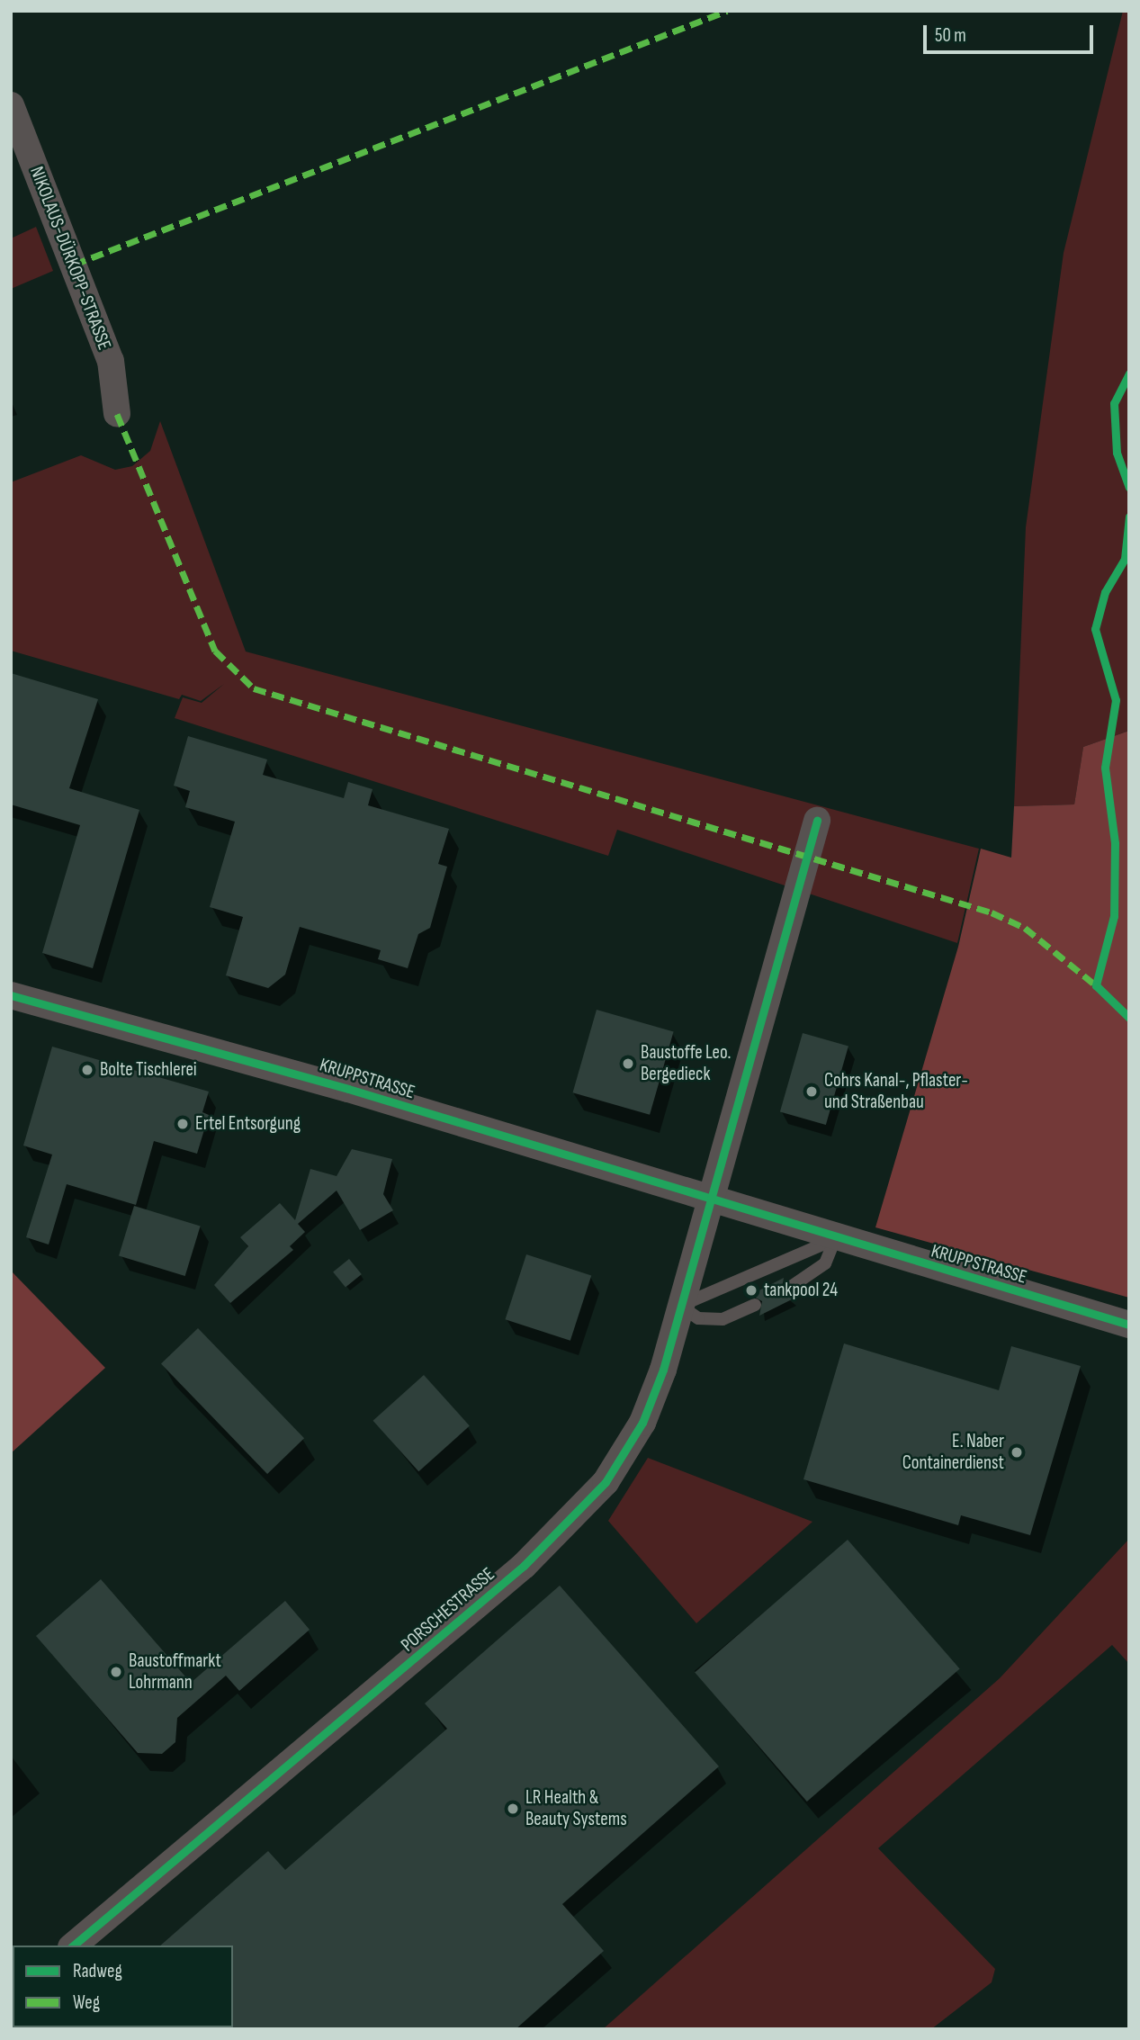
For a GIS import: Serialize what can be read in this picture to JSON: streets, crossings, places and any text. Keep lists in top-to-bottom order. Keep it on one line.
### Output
{"streets":{"street":["NIKOLAUS-DÜRKOPP-STRASSE","KRUPPSTRASSE","PORSCHESTRASSE"]},"crossings":[["KRUPPSTRASSE","PORSCHESTRASSE"]],"places":["Baustoffe Leo. Bergedieck","Bolte Tischlerei","Cohrs Kanal-, Pflaster- und Straßenbau","Ertel Entsorgung","tankpool 24","E. Naber Containerdienst","Baustoffmarkt Lohrmann","LR Health & Beauty Systems"],"legend":["Radweg","Weg"],"scale_bar":"50 m"}
